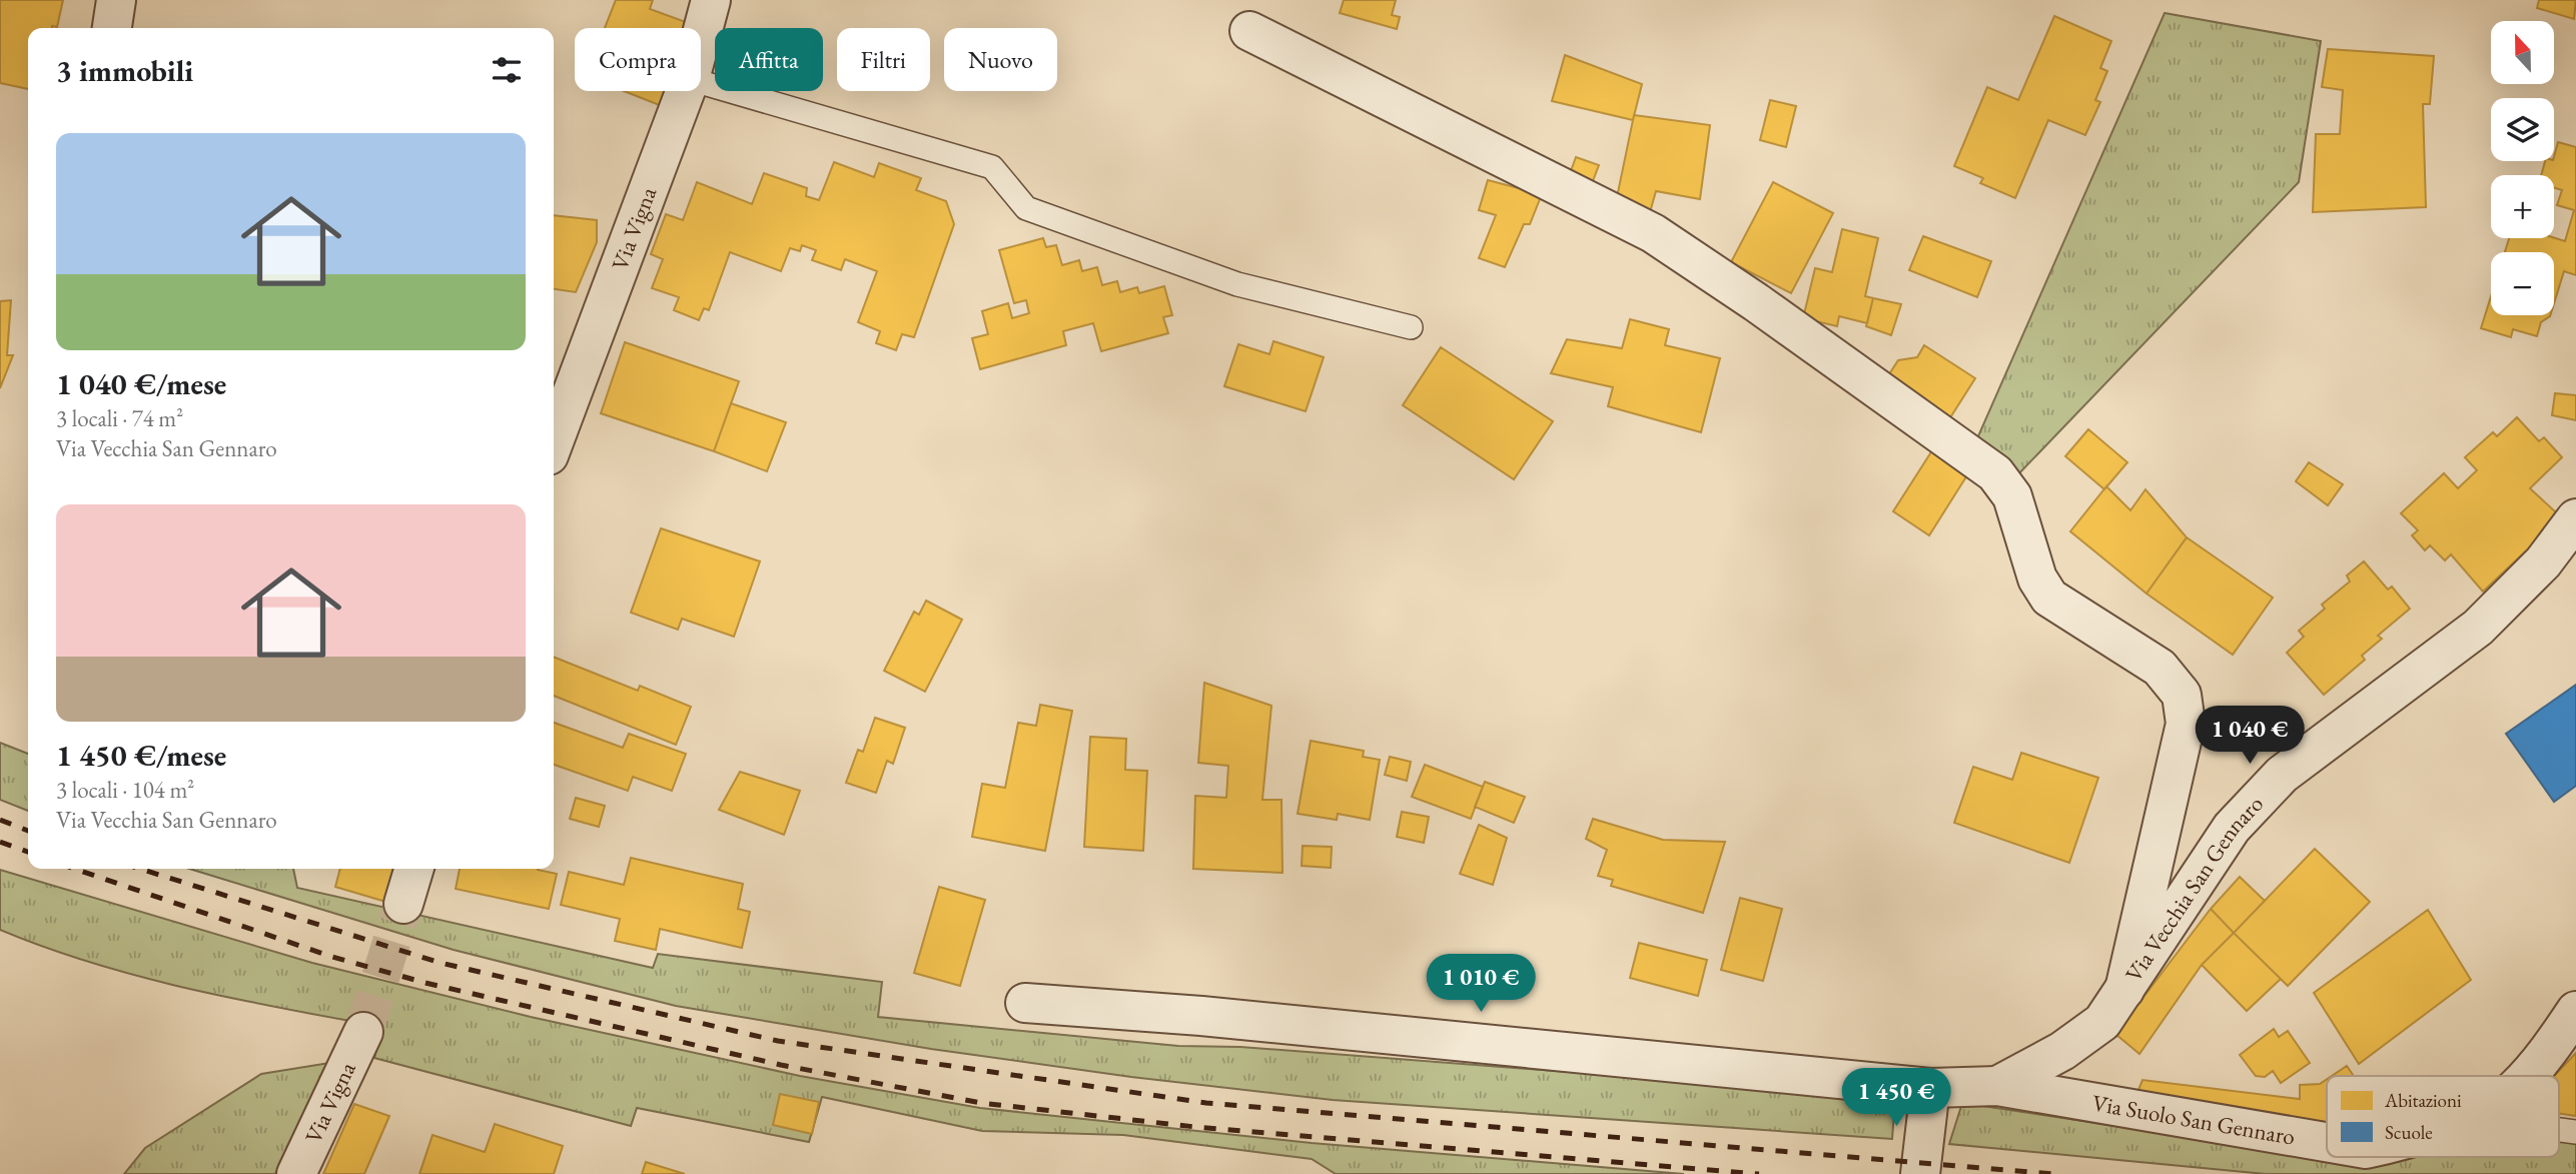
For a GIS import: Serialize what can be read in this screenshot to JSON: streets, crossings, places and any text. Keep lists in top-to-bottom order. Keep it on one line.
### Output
{"streets":{"street":["Via Vigna","Via Vecchia San Gennaro","Via Suolo San Gennaro"]},"crossings":[["Via Vecchia San Gennaro","Via Suolo San Gennaro"]],"legend":["Abitazioni","Scuole"],"north":"top","page":{"map_buttons":["+","−"],"chip":["Compra","Affitta","Filtri","Nuovo"],"heading":"3 immobili","list":[{"name":"1 040 €/mese","note":"3 locali · 74 m² · Via Vecchia San Gennaro"},{"name":"1 450 €/mese","note":"3 locali · 104 m² · Via Vecchia San Gennaro"}],"price":["1 040 €","1 010 €","1 450 €"]}}
